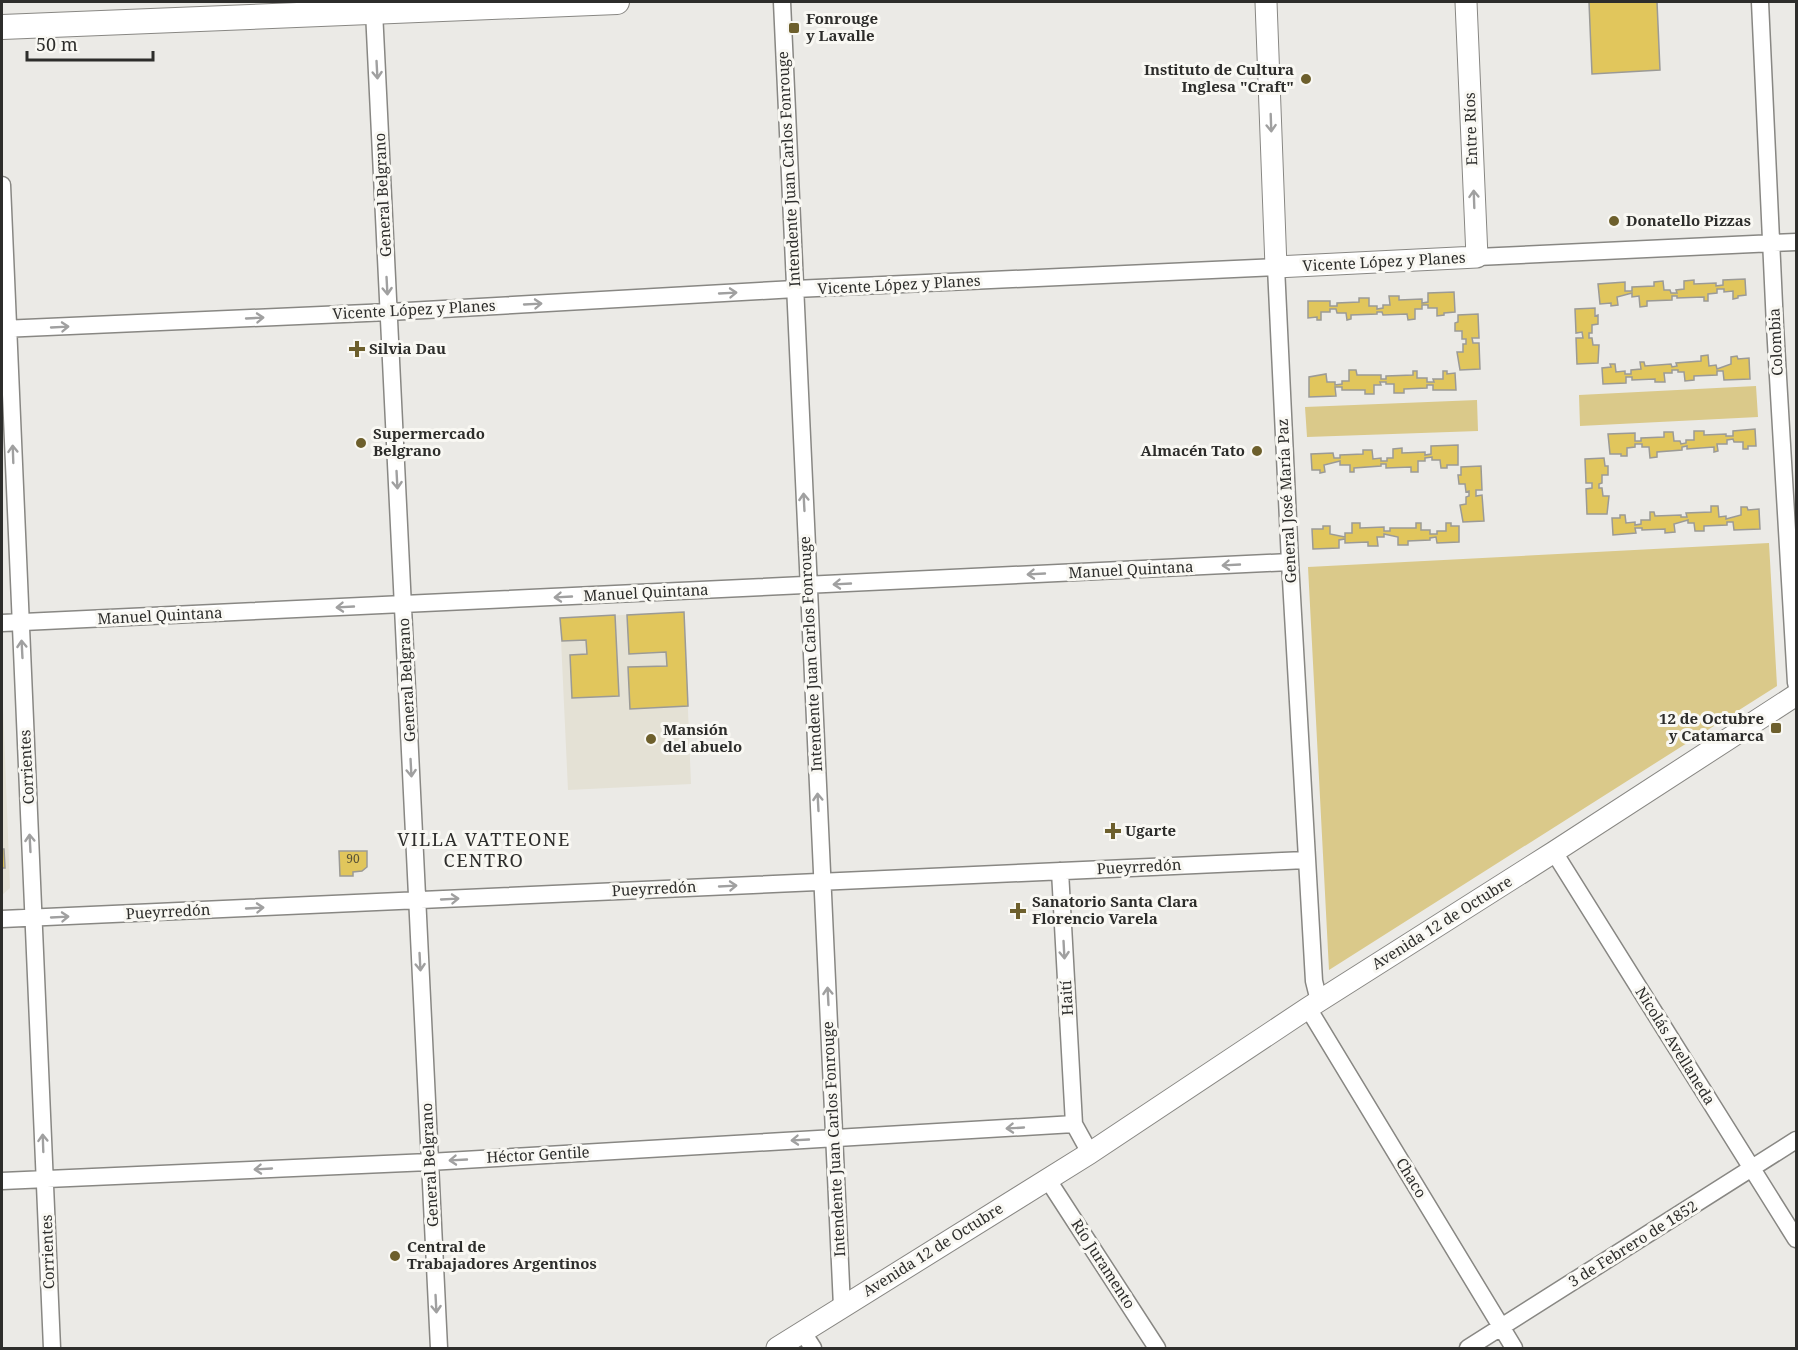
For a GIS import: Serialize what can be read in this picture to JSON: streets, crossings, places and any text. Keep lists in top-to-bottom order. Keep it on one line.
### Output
{"streets":{"street":["Entre Ríos","Intendente Juan Carlos Fonrouge","General Belgrano","Vicente López y Planes","Colombia","General José María Paz","Manuel Quintana","Corrientes","Pueyrredón","Avenida 12 de Octubre","Haití","Nicolás Avellaneda","Héctor Gentile","Chaco","3 de Febrero de 1852","Río Juramento"]},"crossings":[["Entre Ríos","Vicente López y Planes"],["Intendente Juan Carlos Fonrouge","Vicente López y Planes"],["Intendente Juan Carlos Fonrouge","Manuel Quintana"],["Intendente Juan Carlos Fonrouge","Pueyrredón"],["Intendente Juan Carlos Fonrouge","Avenida 12 de Octubre"],["Intendente Juan Carlos Fonrouge","Héctor Gentile"],["General Belgrano","Vicente López y Planes"],["General Belgrano","Manuel Quintana"],["General Belgrano","Pueyrredón"],["General Belgrano","Héctor Gentile"],["Vicente López y Planes","Colombia"],["Vicente López y Planes","General José María Paz"],["Vicente López y Planes","Corrientes"],["General José María Paz","Manuel Quintana"],["General José María Paz","Pueyrredón"],["General José María Paz","Avenida 12 de Octubre"],["General José María Paz","Chaco"],["Manuel Quintana","Corrientes"],["Corrientes","Pueyrredón"],["Corrientes","Héctor Gentile"],["Pueyrredón","Haití"],["Avenida 12 de Octubre","Nicolás Avellaneda"],["Avenida 12 de Octubre","Chaco"],["Avenida 12 de Octubre","Río Juramento"],["Haití","Héctor Gentile"],["Nicolás Avellaneda","3 de Febrero de 1852"],["Chaco","3 de Febrero de 1852"]],"one_way":["Entre Ríos","Intendente Juan Carlos Fonrouge","General Belgrano","Vicente López y Planes","Manuel Quintana","Corrientes","Pueyrredón","Haití","Héctor Gentile"],"districts":["VILLA VATTEONE CENTRO"],"places":{"transit":["Fonrouge y Lavalle","12 de Octubre y Catamarca"],"other":["Instituto de Cultura Inglesa \"Craft\"","Donatello Pizzas","Supermercado Belgrano","Almacén Tato","Mansión del abuelo","Central de Trabajadores Argentinos"],"health":["Silvia Dau","Ugarte","Sanatorio Santa Clara Florencio Varela"]},"house_numbers":["90"],"scale_bar":"50 m"}
